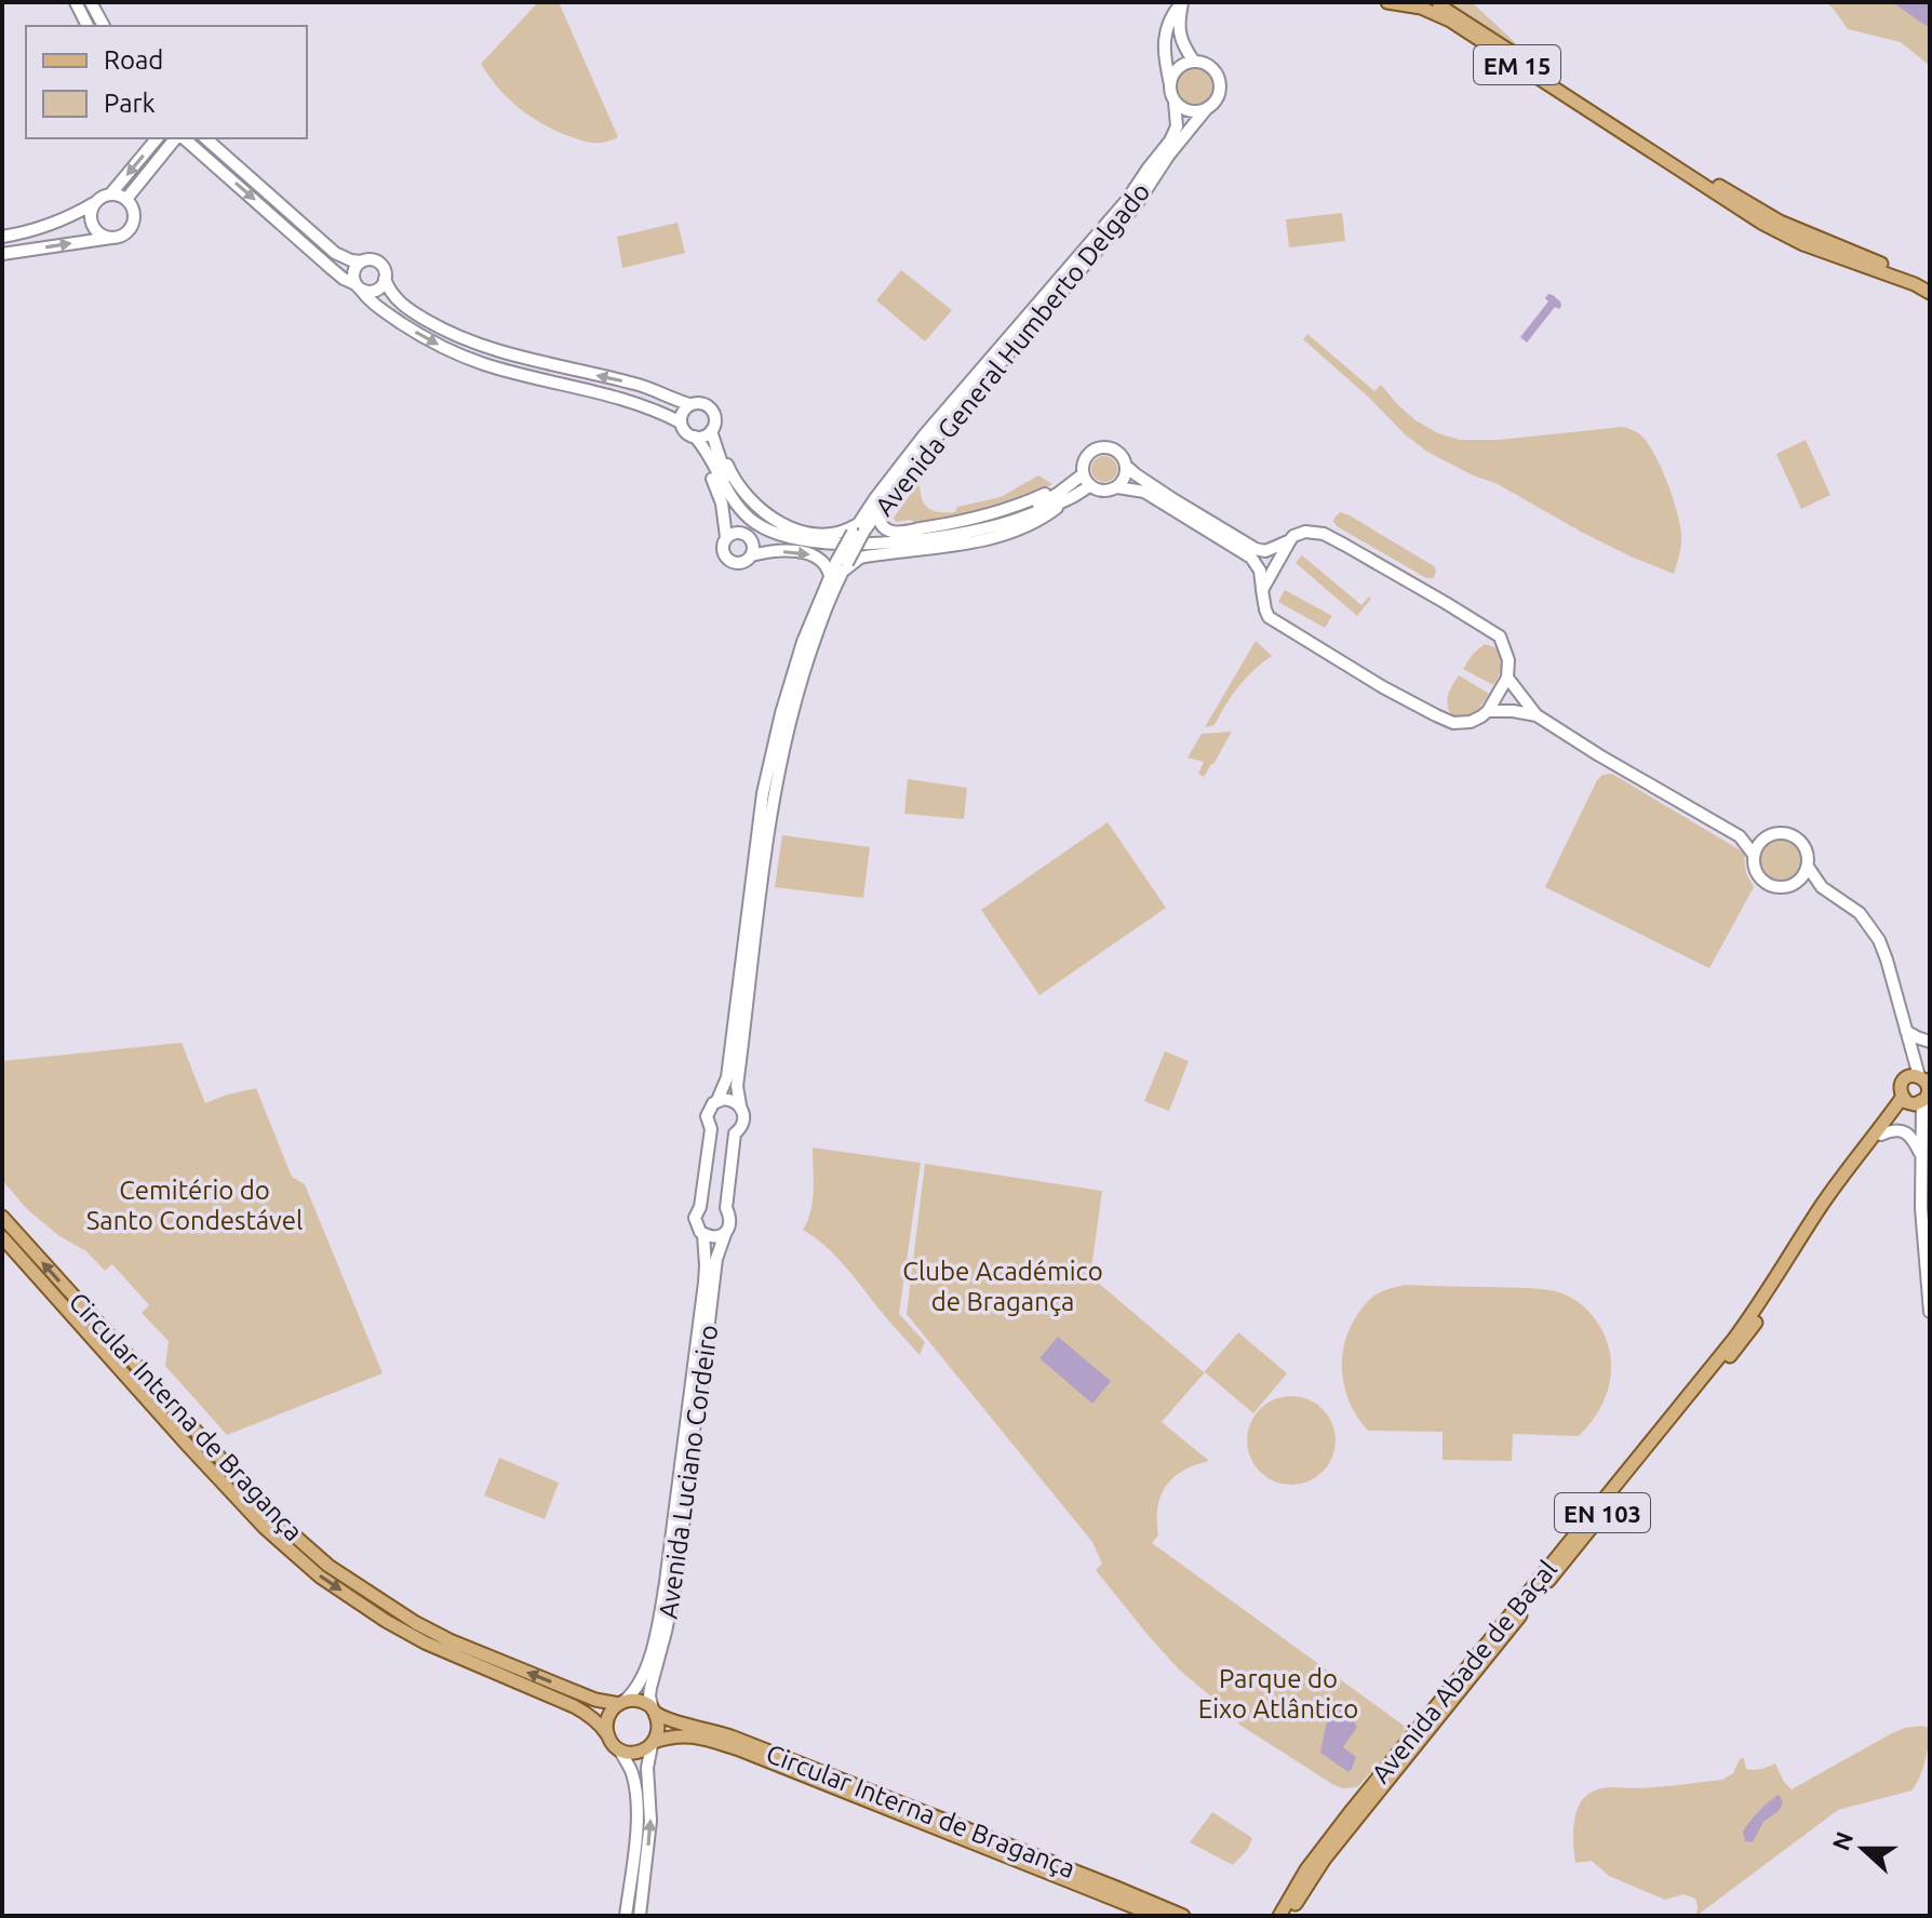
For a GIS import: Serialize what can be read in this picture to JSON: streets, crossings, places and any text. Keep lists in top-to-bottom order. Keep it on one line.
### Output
{"streets":{"main road":["EM 15","Circular Interna de Bragança","EN 103","Avenida Abade de Baçal"],"street":["Avenida General Humberto Delgado","Avenida Luciano Cordeiro"]},"crossings":[["Avenida General Humberto Delgado","Avenida Luciano Cordeiro"],["Circular Interna de Bragança","Avenida Luciano Cordeiro"]],"parks":["Cemitério do Santo Condestável","Clube Académico de Bragança","Parque do Eixo Atlântico"],"legend":["Road","Park"],"north":"left"}
